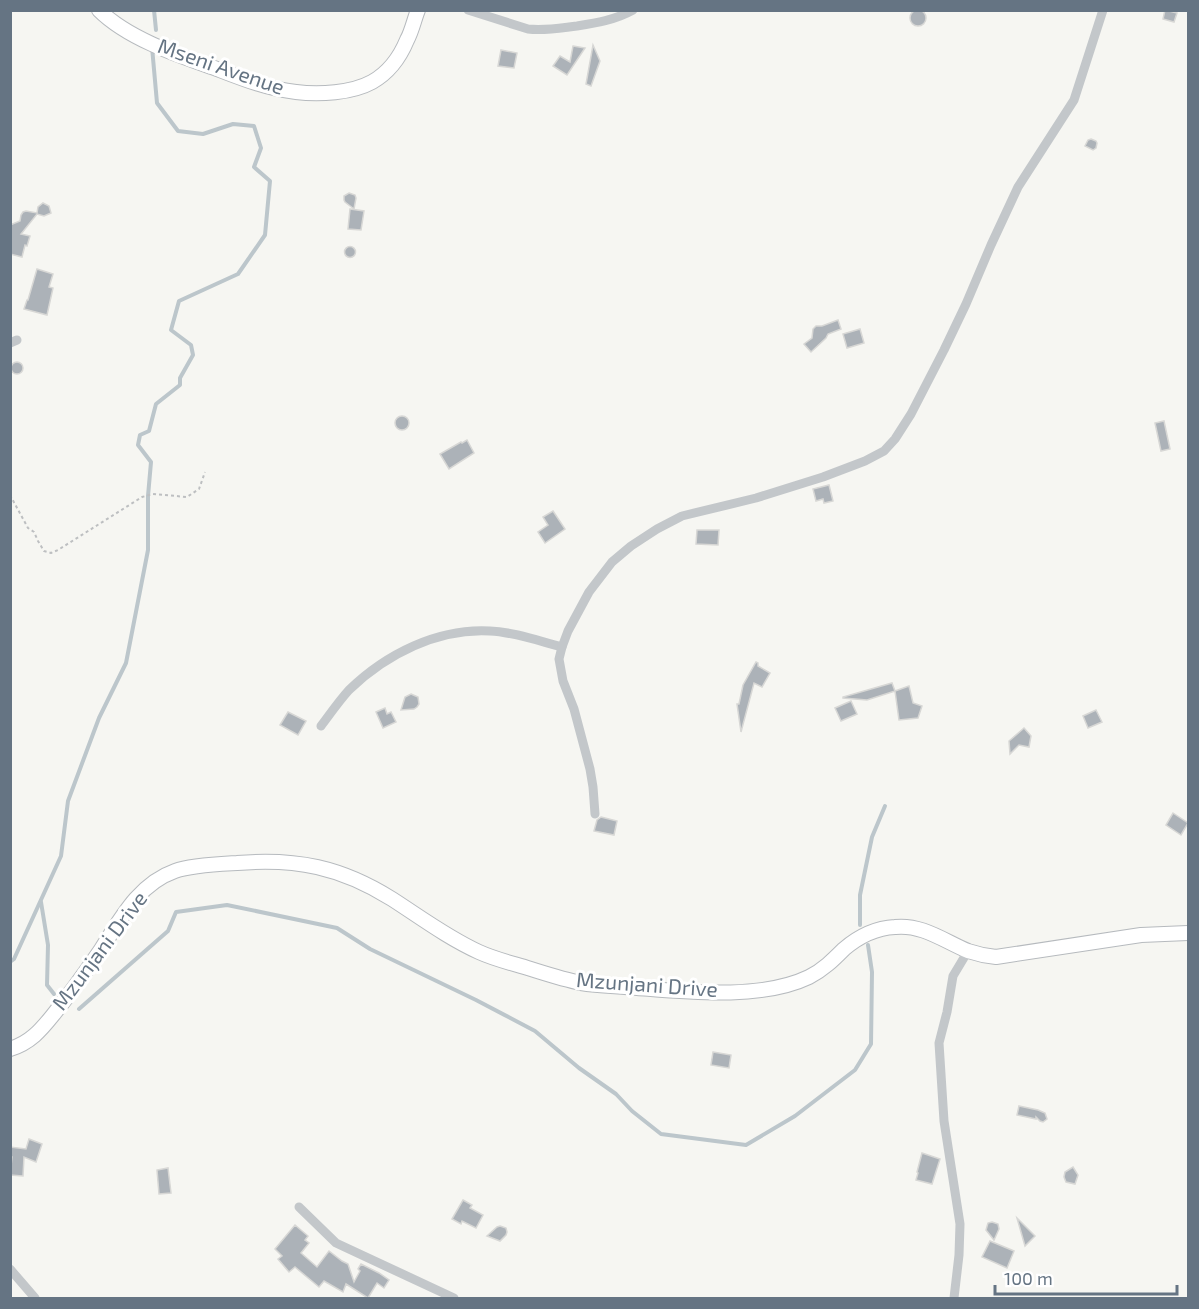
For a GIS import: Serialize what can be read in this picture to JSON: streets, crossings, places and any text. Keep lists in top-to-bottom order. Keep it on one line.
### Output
{"streets":{"main road":["Mseni Avenue","Mzunjani Drive"]},"scale_bar":"100 m"}
